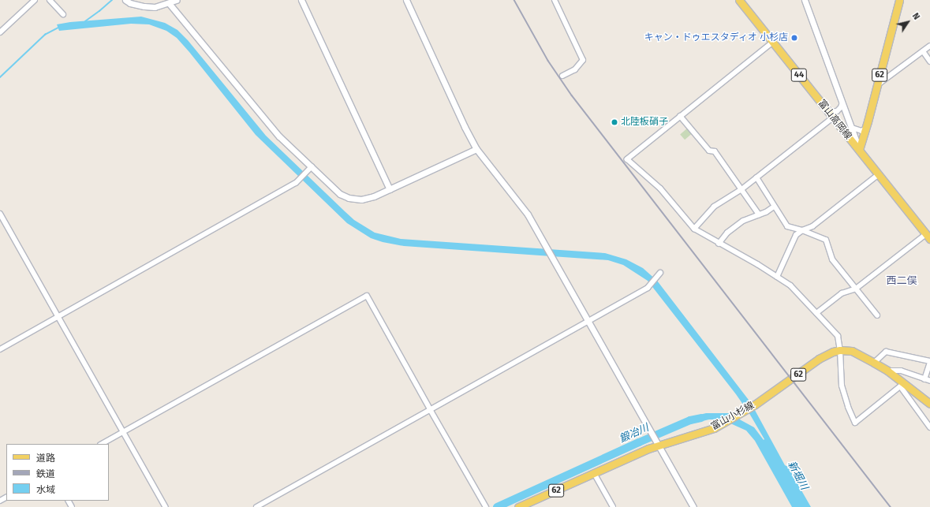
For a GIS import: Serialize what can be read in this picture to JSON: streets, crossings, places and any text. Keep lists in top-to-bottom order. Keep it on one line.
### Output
{"streets":{"main road":["44","62","富山高岡線","富山小杉線"]},"crossings":[["62","富山高岡線"]],"districts":["西二俣"],"water":["鍛冶川","新堀川"],"places":["キャン・ドゥエスタディオ 小杉店","北陸板硝子"],"legend":["道路","鉄道","水域"],"north":"top right"}
